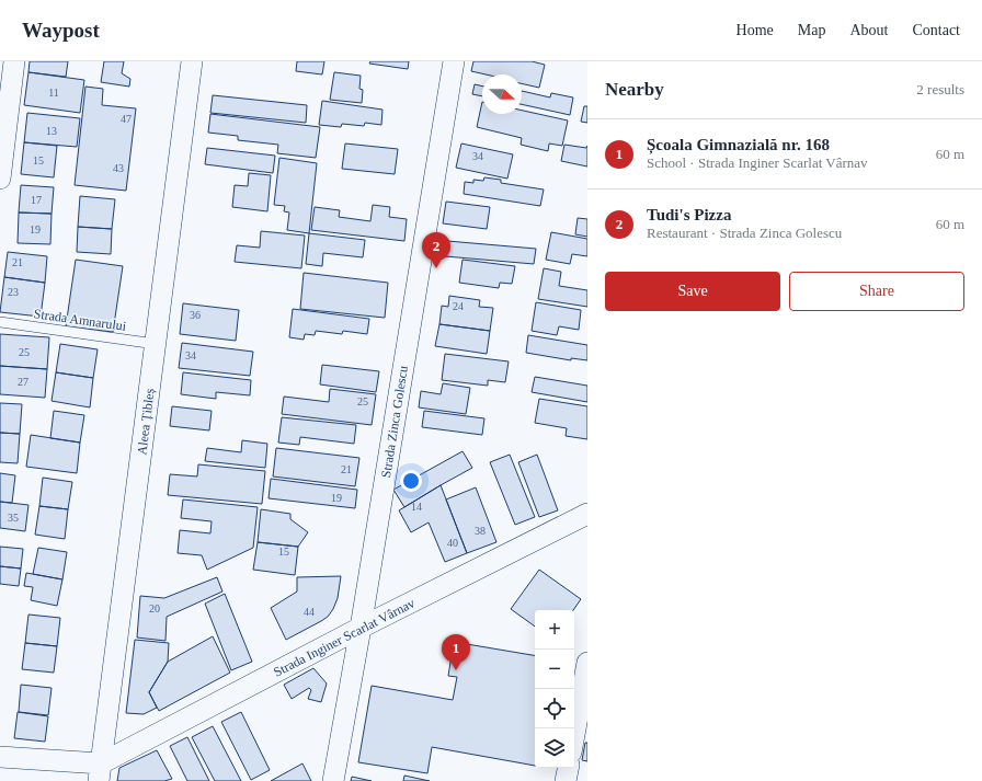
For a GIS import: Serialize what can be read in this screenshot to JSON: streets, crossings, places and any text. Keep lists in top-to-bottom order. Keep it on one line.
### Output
{"streets":{"street":["Aleea Țibleș","Strada Zinca Golescu","Strada Inginer Scarlat Vârnav"],"lane":["Strada Amnarului"]},"crossings":[["Strada Amnarului","Aleea Țibleș"],["Aleea Țibleș","Strada Inginer Scarlat Vârnav"],["Strada Zinca Golescu","Strada Inginer Scarlat Vârnav"]],"house_numbers":["11","47","13","34","15","43","17","19","21","23","24","36","25","34","27","25","21","19","14","35","38","40","15","20","44"],"north":"right","page":{"header":"Waypost","nav":["Home","Map","About","Contact"],"heading":["Nearby","2 results"],"list":[{"mark":"1","name":"Școala Gimnazială nr. 168","note":"School · Strada Inginer Scarlat Vârnav","value":"60 m"},{"mark":"2","name":"Tudi's Pizza","note":"Restaurant · Strada Zinca Golescu","value":"60 m"}],"pins":["2","1"],"buttons":["Save","Share"],"map_buttons":["+","−"]}}
